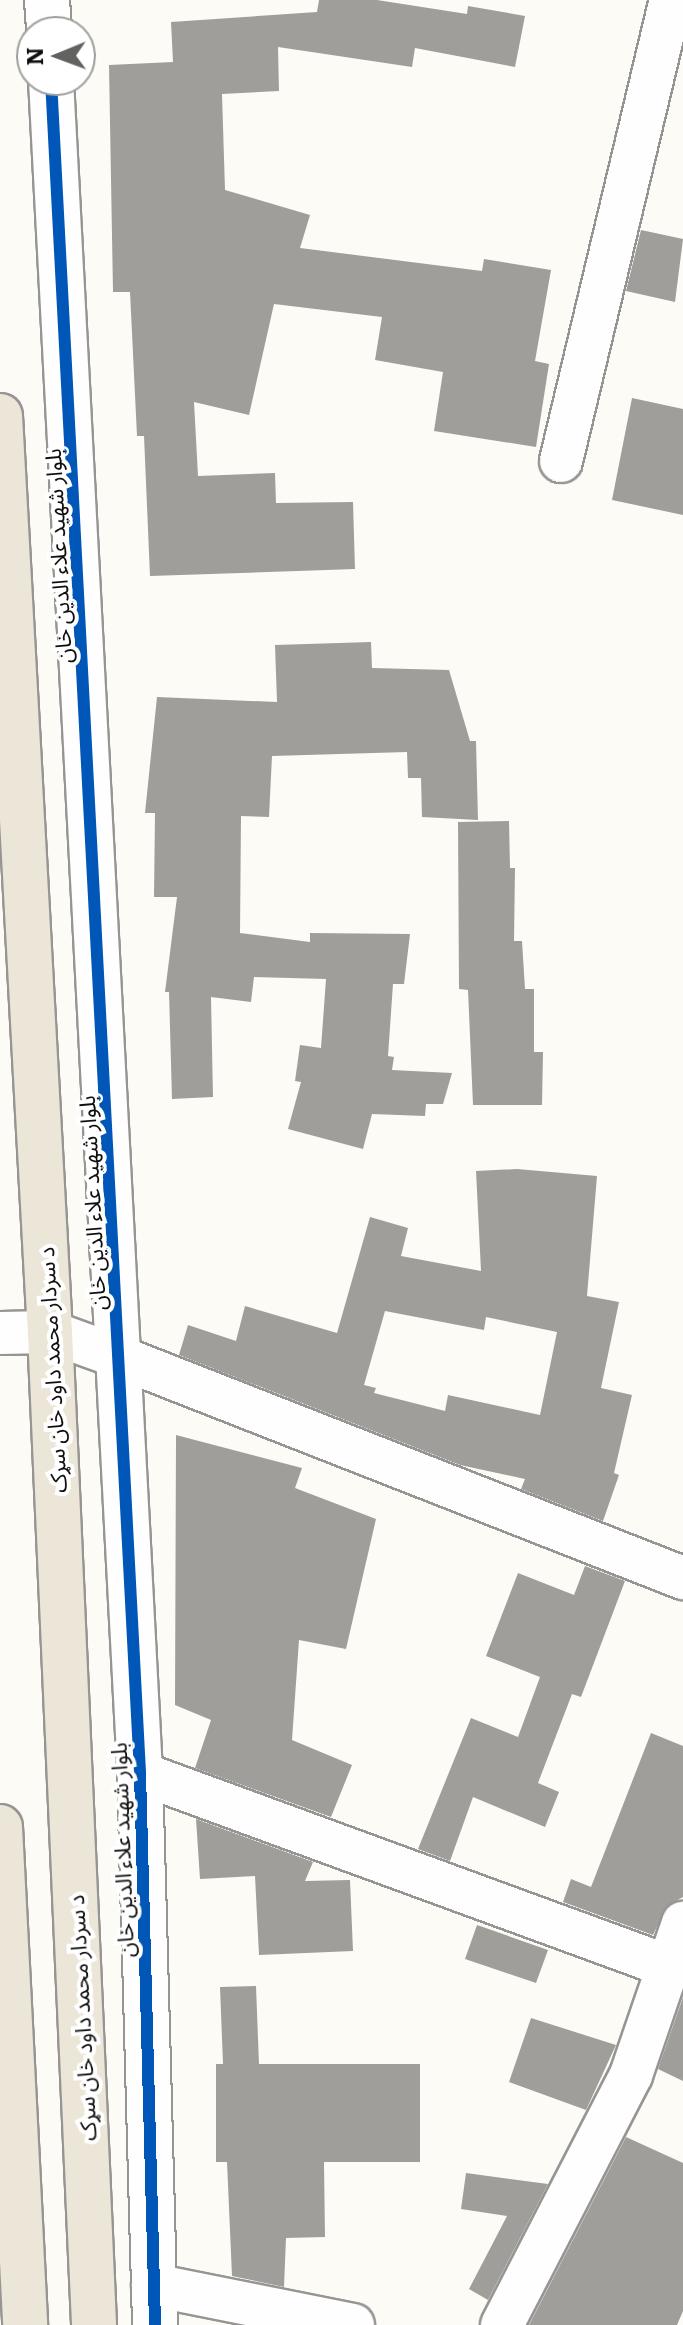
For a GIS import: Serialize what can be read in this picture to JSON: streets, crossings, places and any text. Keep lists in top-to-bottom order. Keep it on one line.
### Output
{"streets":{"highway":["د سردار محمد داود خان سړک"],"street":["بلوار شهید علاء الدین خان"]},"north":"left"}
